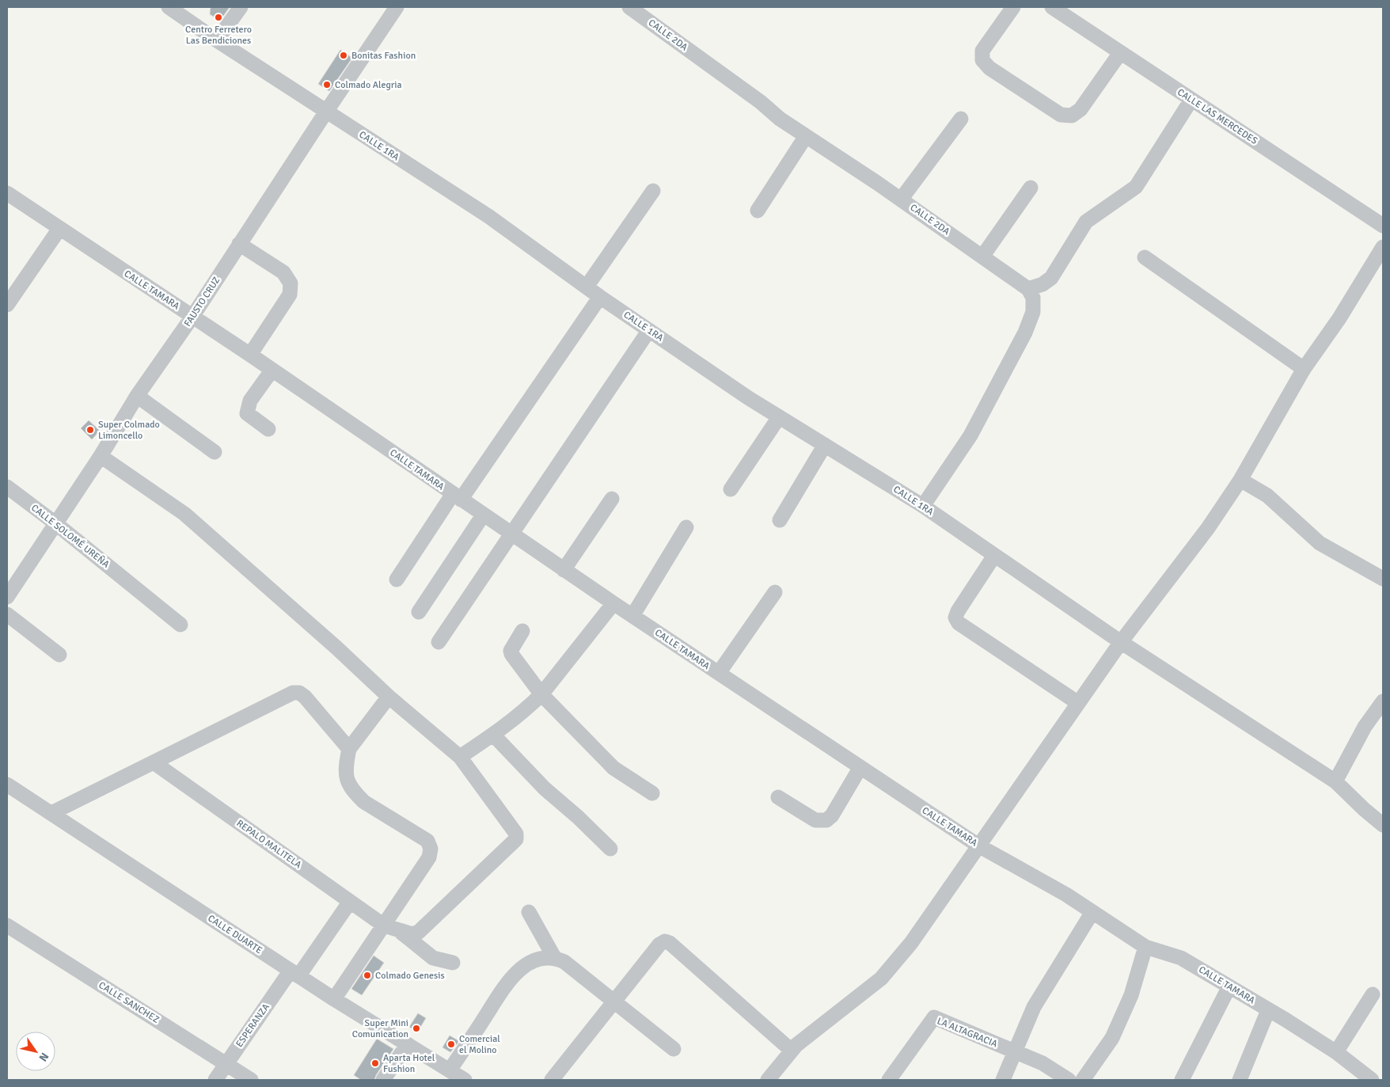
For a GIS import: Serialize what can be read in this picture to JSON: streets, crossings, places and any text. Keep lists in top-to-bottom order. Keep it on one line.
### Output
{"streets":{"street":["CALLE 2DA","CALLE LAS MERCEDES","CALLE 1RA","CALLE TAMARA","FAUSTO CRUZ","CALLE SOLOMÉ UREÑA","REPALO MALITELA","CALLE DUARTE","CALLE SANCHEZ","ESPERANZA","LA ALTAGRACIA"]},"crossings":[["CALLE 1RA","FAUSTO CRUZ"],["CALLE TAMARA","FAUSTO CRUZ"],["FAUSTO CRUZ","CALLE SOLOMÉ UREÑA"],["FAUSTO CRUZ","REPALO MALITELA"],["REPALO MALITELA","ESPERANZA"],["CALLE DUARTE","ESPERANZA"],["CALLE SANCHEZ","ESPERANZA"]],"places":["Centro Ferretero Las Bendiciones","Bonitas Fashion","Colmado Alegria","Super Colmado Limoncello","Colmado Genesis","Super Mini Comunication","Comercial el Molino","Aparta Hotel Fushion"],"north":"bottom right"}
